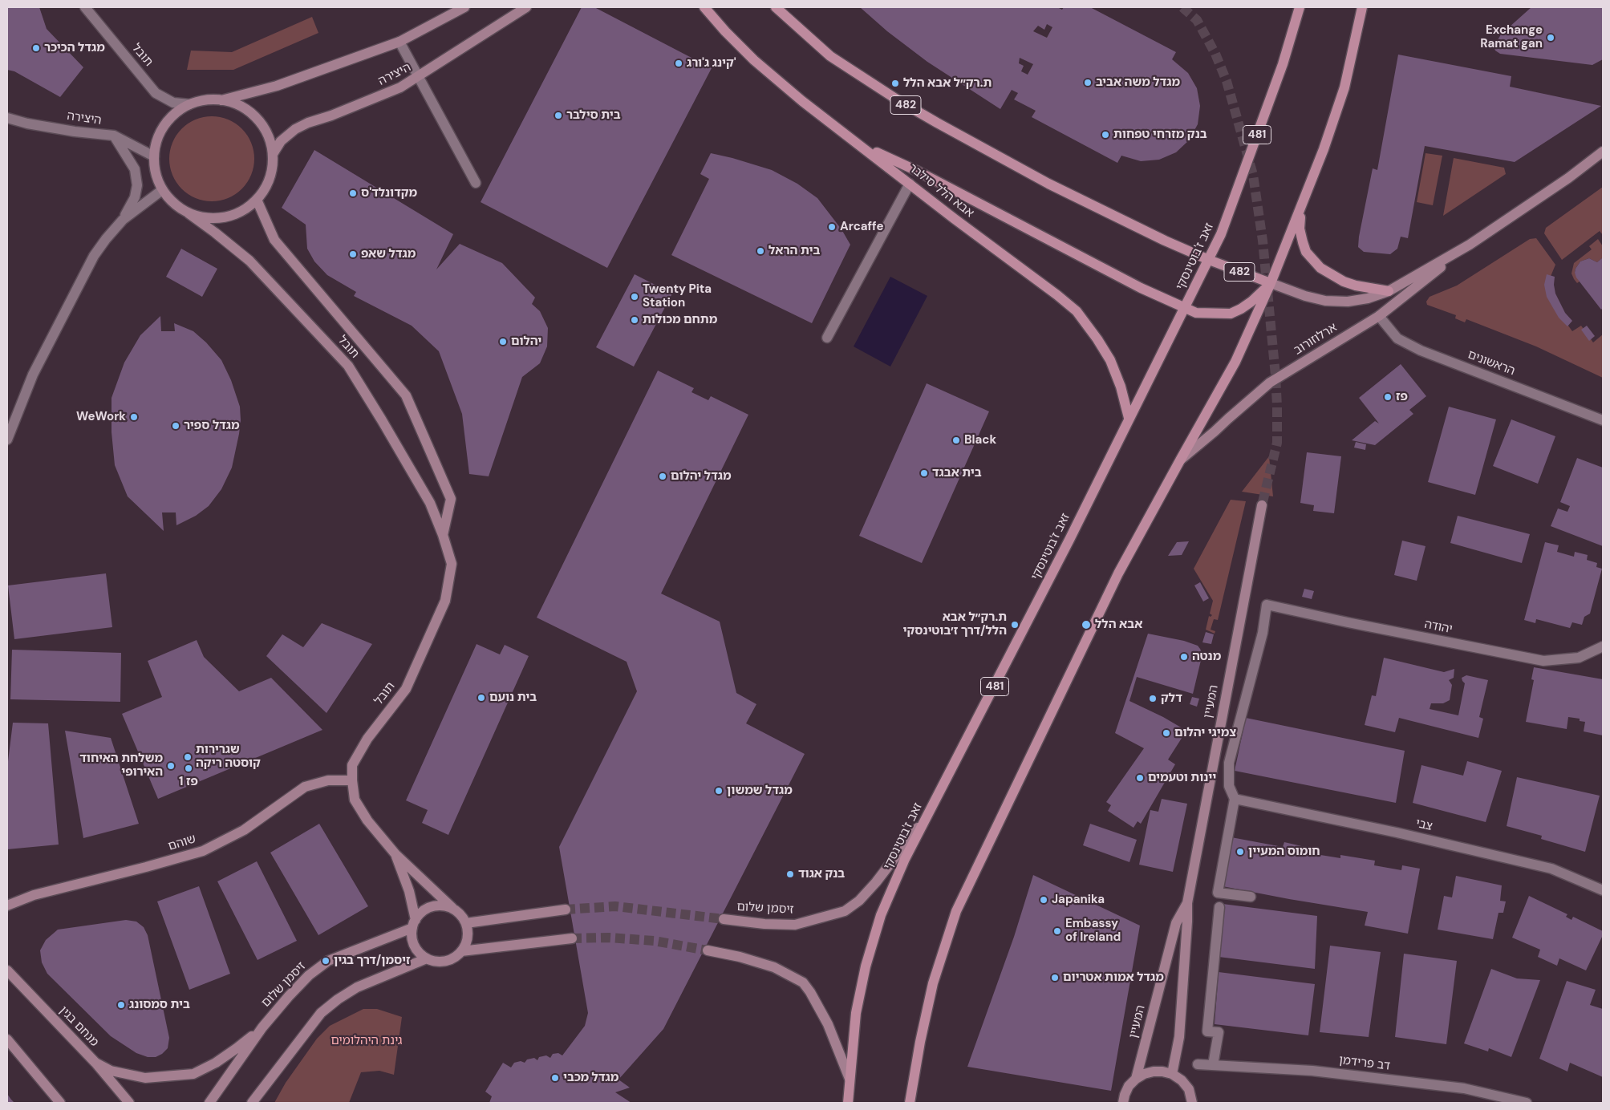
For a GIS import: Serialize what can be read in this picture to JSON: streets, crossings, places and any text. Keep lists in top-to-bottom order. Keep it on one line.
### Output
{"streets":{"main road":["482","481","אבא הלל סילבר","זאב ז'בוטינסקי"],"street":["תובל","היצירה","ארלוזורוב","הראשונים","יהודה","המעיין","צבי","שוהם","זיסמן שלום","מנחם בגין","דב פרידמן"]},"crossings":[["תובל","היצירה"],["תובל","שוהם"],["תובל","זיסמן שלום"],["482","זאב ז'בוטינסקי"],["482","ארלוזורוב"],["אבא הלל סילבר","זאב ז'בוטינסקי"],["זאב ז'בוטינסקי","זיסמן שלום"],["ארלוזורוב","הראשונים"],["יהודה","צבי"]],"parks":["גינת היהלומים"],"places":["Exchange Ramat gan","מגדל הכיכר","קינג ג'ורג'","מגדל משה אביב","ת.רק״ל אבא הלל","בית סילבר","בנק מזרחי טפחות","מקדונלד'ס","Arcaffe","בית הראל","מגדל שאפ","Twenty Pita Station","מתחם מכולות","יהלום","פז","WeWork","מגדל ספיר","Black","בית אבגד","מגדל יהלום","ת.רק״ל אבא הלל/דרך ז׳בוטינסקי","אבא הלל","מנטה","בית נועם","דלק","צמיגי יהלום","שגרירות קוסטה ריקה","משלחת האיחוד האירופי","פז 1","יינות וטעמים","מגדל שמשון","חומוס המעיין","בנק אגוד","Japanika","Embassy of Ireland","זיסמן/דרך בגין","מגדל אמות אטריום","בית סמסונג","מגדל מכבי"]}
